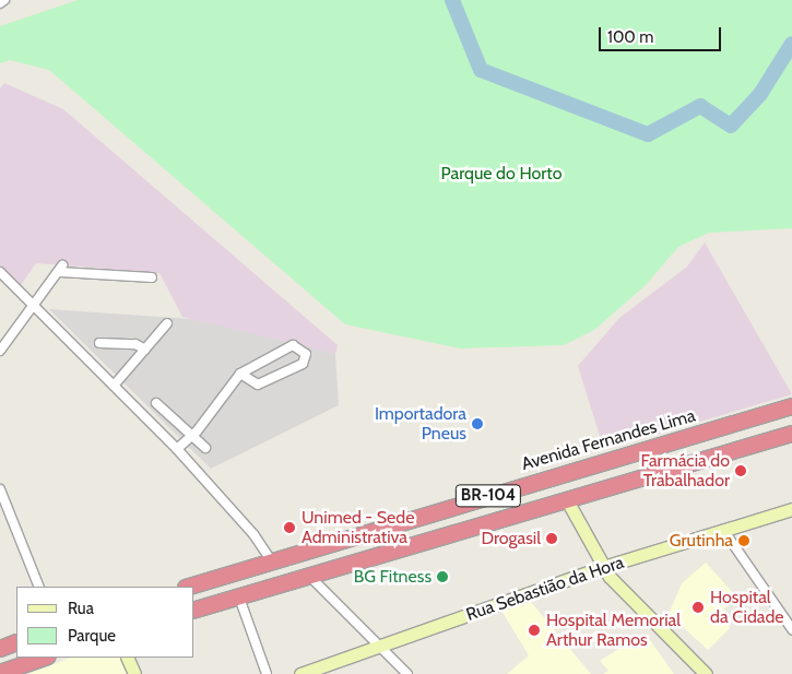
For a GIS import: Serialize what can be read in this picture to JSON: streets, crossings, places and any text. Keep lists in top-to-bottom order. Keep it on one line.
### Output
{"streets":{"highway":["Avenida Fernandes Lima","BR-104"],"street":["Rua Sebastião da Hora"]},"parks":["Parque do Horto"],"places":["Importadora Pneus","Farmácia do Trabalhador","Unimed - Sede Administrativa","Drogasil","Grutinha","BG Fitness","Hospital da Cidade","Hospital Memorial Arthur Ramos"],"legend":["Rua","Parque"],"scale_bar":"100 m"}
